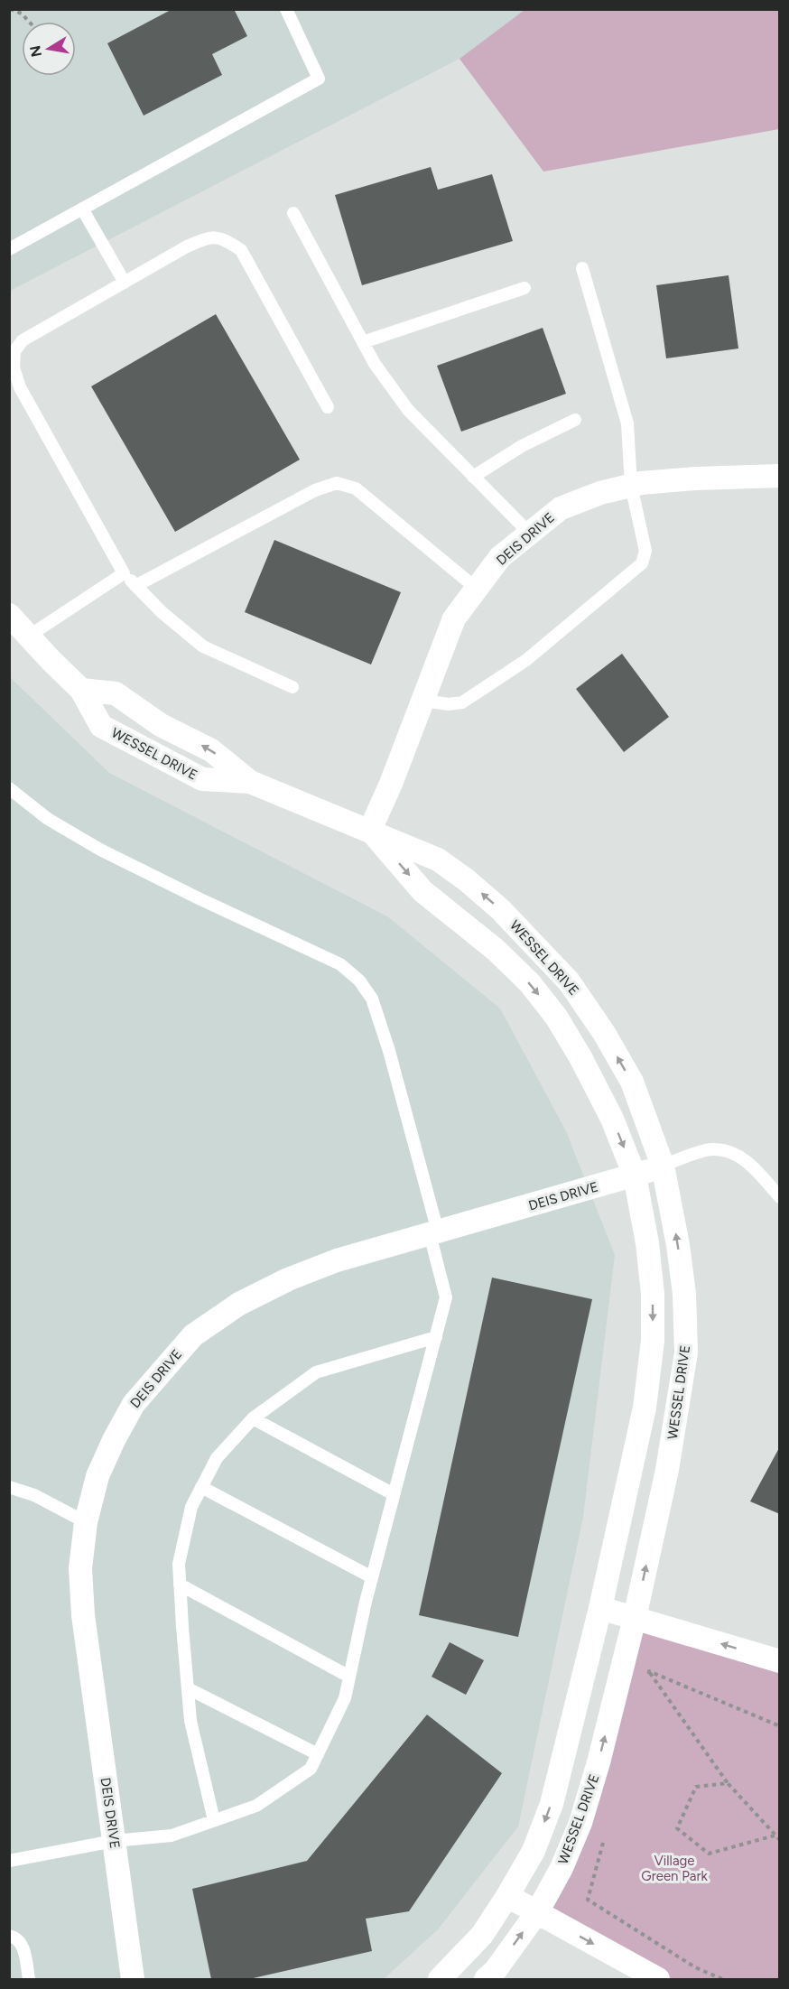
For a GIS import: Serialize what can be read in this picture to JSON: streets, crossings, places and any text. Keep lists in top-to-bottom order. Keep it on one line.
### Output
{"streets":{"street":["DEIS DRIVE","WESSEL DRIVE"]},"crossings":[["DEIS DRIVE","WESSEL DRIVE"]],"parks":["Village Green Park"],"north":"left"}
